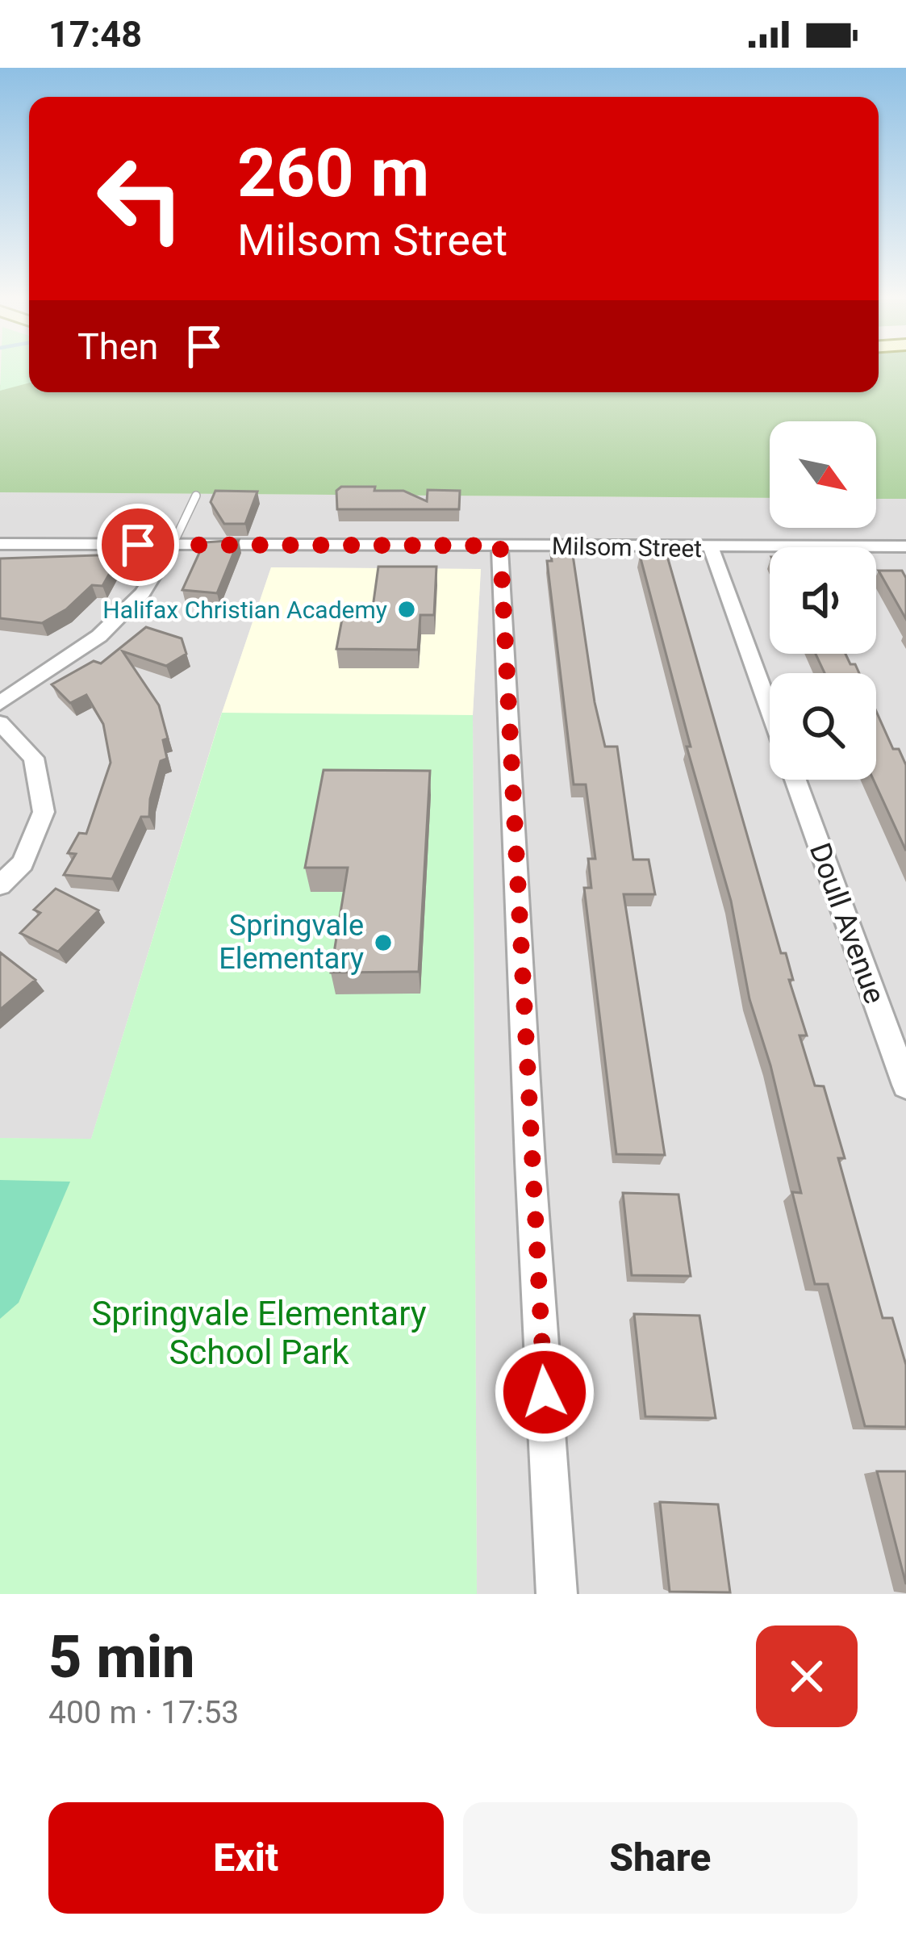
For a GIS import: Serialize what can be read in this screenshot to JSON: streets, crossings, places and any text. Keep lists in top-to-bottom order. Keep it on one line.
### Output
{"streets":{"street":["Milsom Street","Doull Avenue"]},"crossings":[["Milsom Street","Doull Avenue"]],"parks":["Springvale Elementary School Park"],"places":["Halifax Christian Academy","Springvale Elementary"],"north":"bottom right","page":{"status":"17:48","turn":["260 m","Milsom Street"],"then":"Then","heading":["5 min","400 m · 17:53"],"buttons":["Exit","Share"]}}
